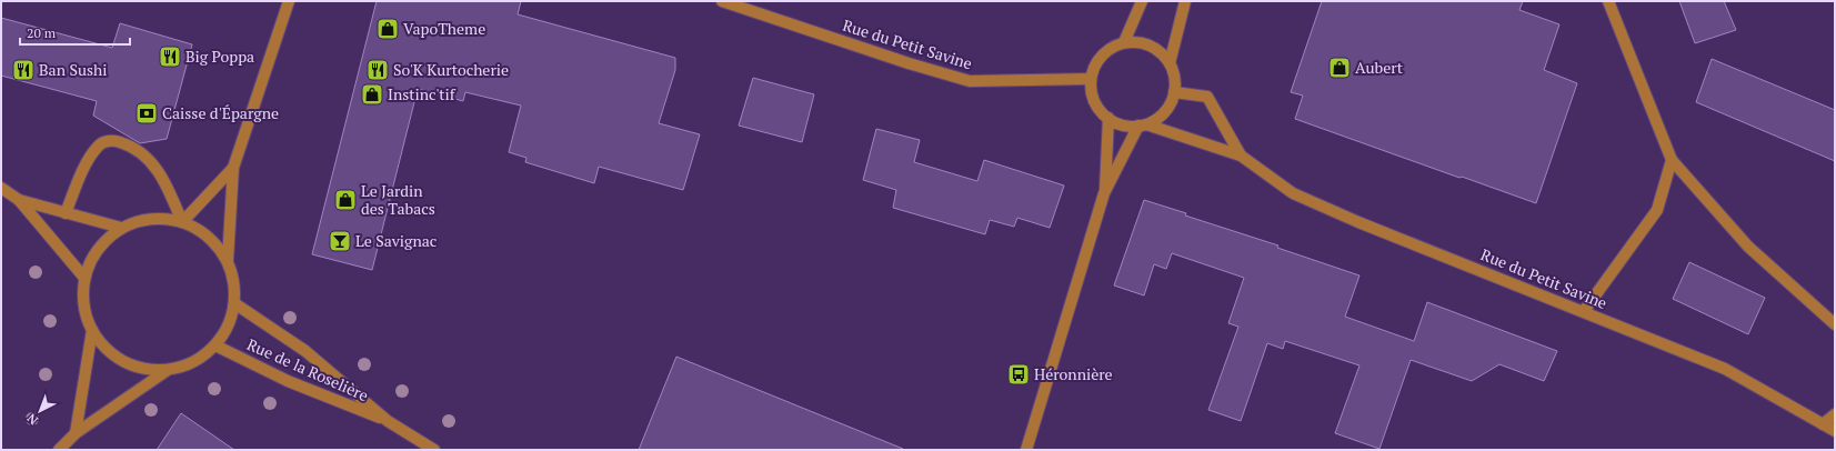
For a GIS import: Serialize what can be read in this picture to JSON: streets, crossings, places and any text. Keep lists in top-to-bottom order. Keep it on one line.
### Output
{"streets":{"street":["Rue du Petit Savine","Rue de la Roselière"]},"places":{"shop":["VapoTheme","Aubert","Instinc'tif","Le Jardin des Tabacs"],"restaurant":["Big Poppa","Ban Sushi","So'K Kurtocherie"],"bank":["Caisse d'Épargne"],"bar":["Le Savignac"],"bus stop":["Héronnière"]},"scale_bar":"20 m","north":"bottom left"}
